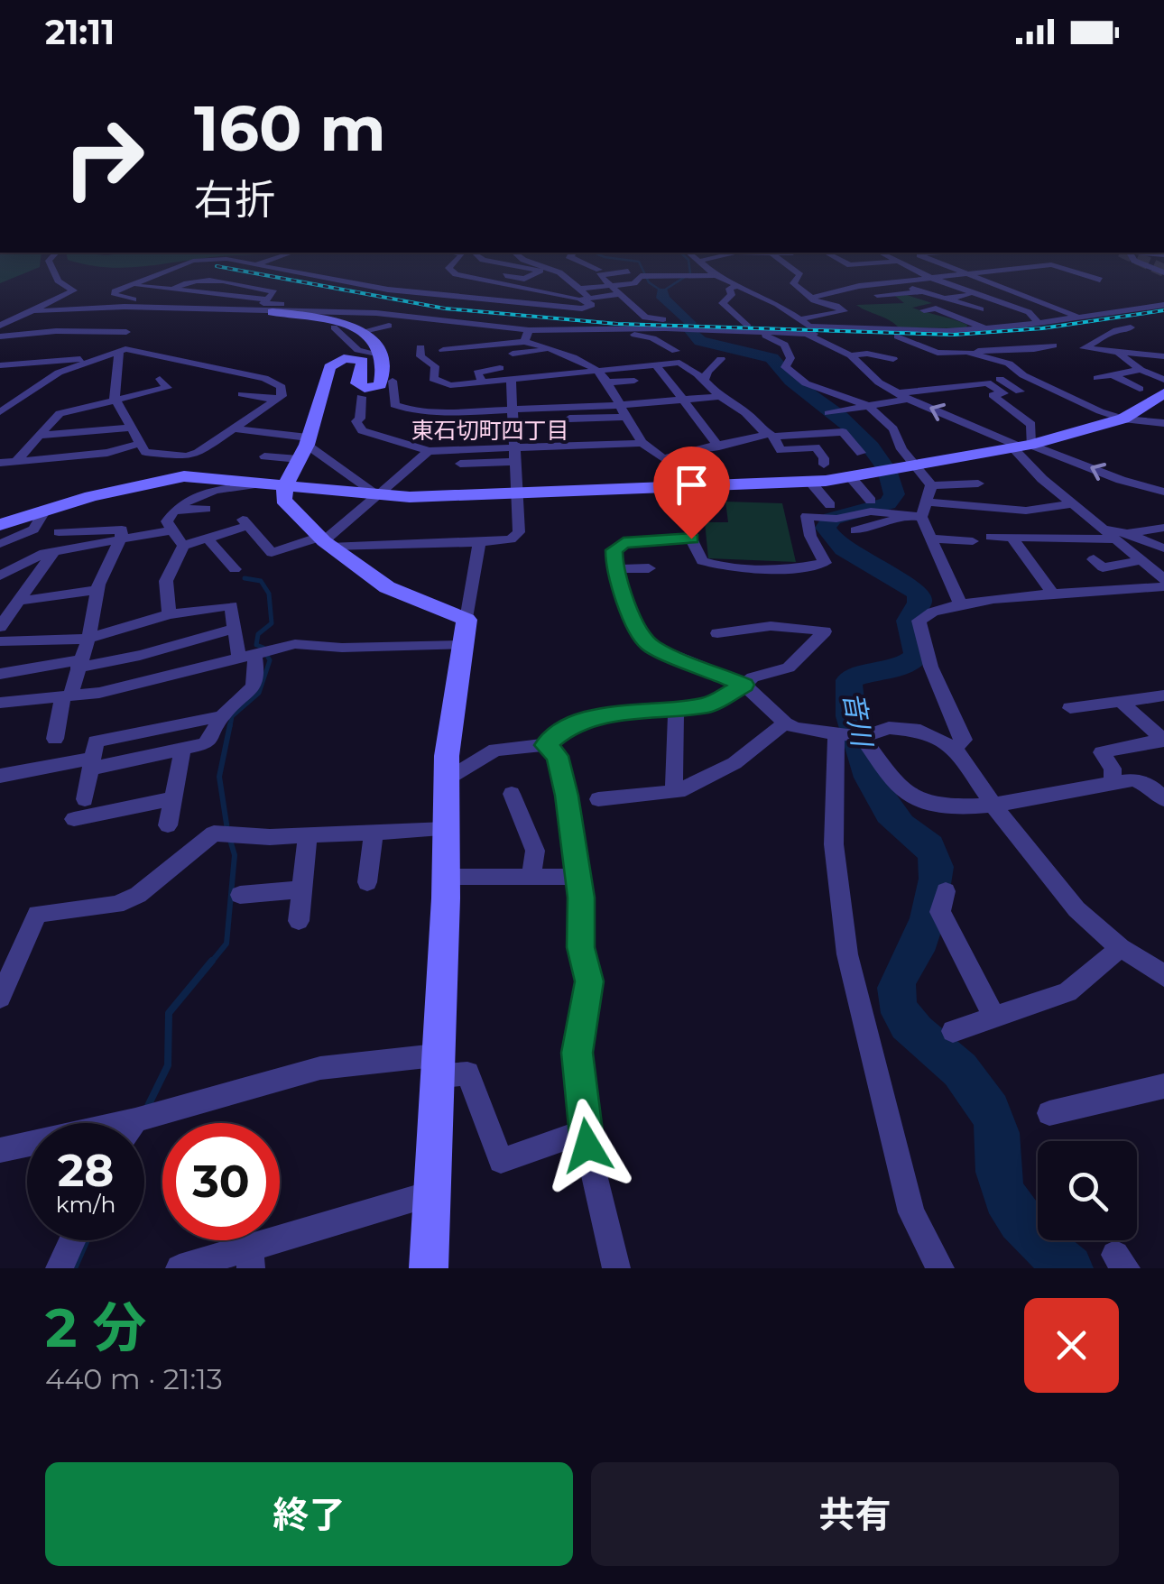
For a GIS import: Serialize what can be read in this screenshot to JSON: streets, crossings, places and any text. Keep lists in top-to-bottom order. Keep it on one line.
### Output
{"districts":["東石切町四丁目"],"water":["音川"],"page":{"status":"21:11","turn":["160 m","右折"],"speed":"28 km/h","limit":"30","heading":["2 分","440 m · 21:13"],"buttons":["終了","共有"]}}
